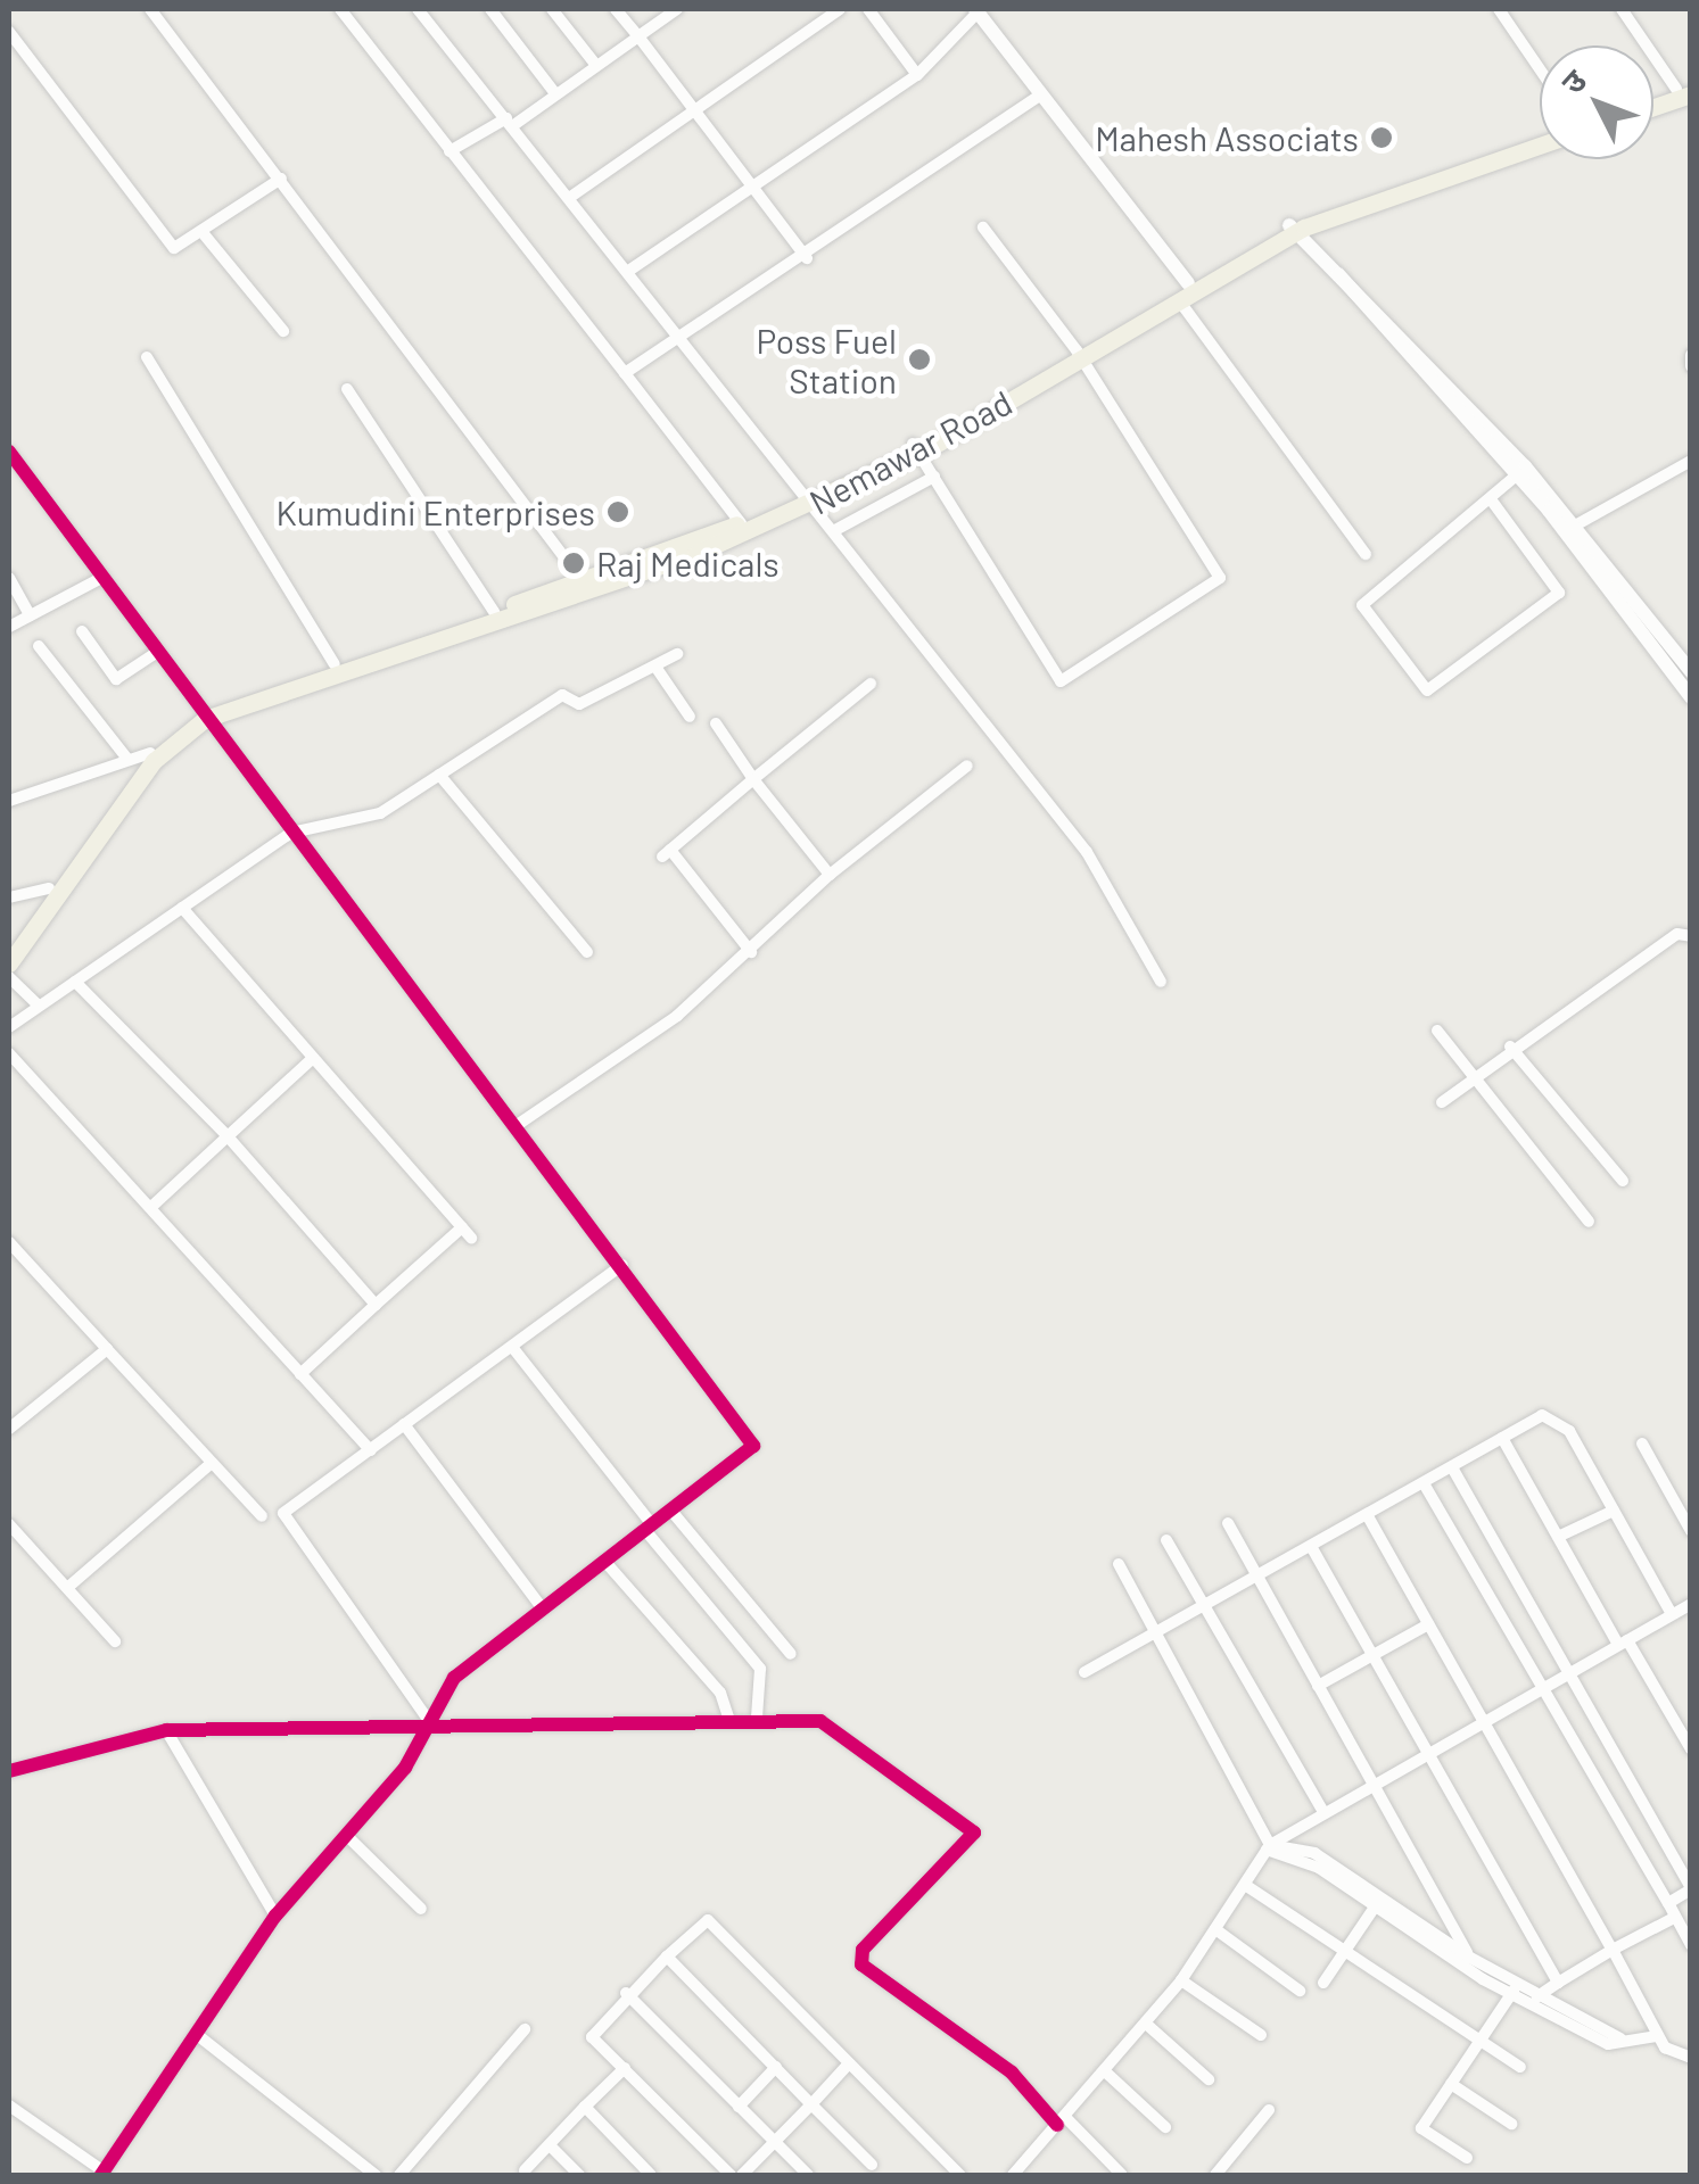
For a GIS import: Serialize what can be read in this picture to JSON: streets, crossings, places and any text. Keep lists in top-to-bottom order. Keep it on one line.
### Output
{"streets":{"highway":["Nemawar Road"]},"places":["Mahesh Associats","Poss Fuel Station","Kumudini Enterprises","Raj Medicals"],"north":"top left"}
